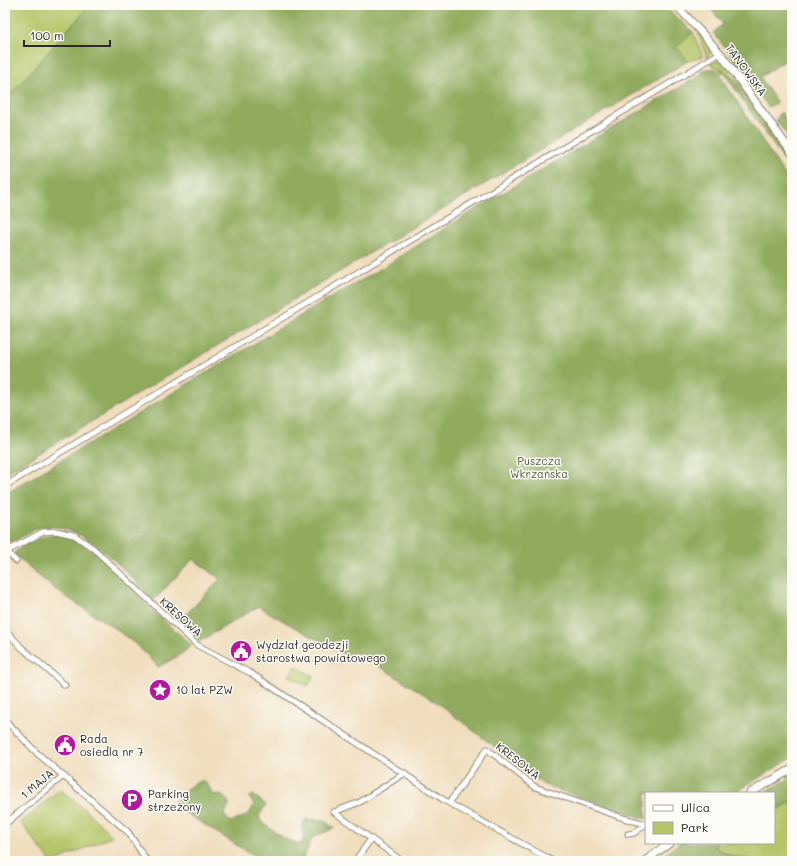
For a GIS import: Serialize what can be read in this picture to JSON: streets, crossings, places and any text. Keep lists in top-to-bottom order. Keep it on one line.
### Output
{"streets":{"main road":["TANOWSKA"],"street":["KRESOWA","1 MAJA"]},"parks":["Puszcza Wkrzańska"],"places":{"public building":["Wydział geodezji starostwa powiatowego","Rada osiedla nr 7"],"place":["10 lat PZW"],"parking":["Parking strzeżony"]},"legend":["Ulica","Park"],"scale_bar":"100 m"}
